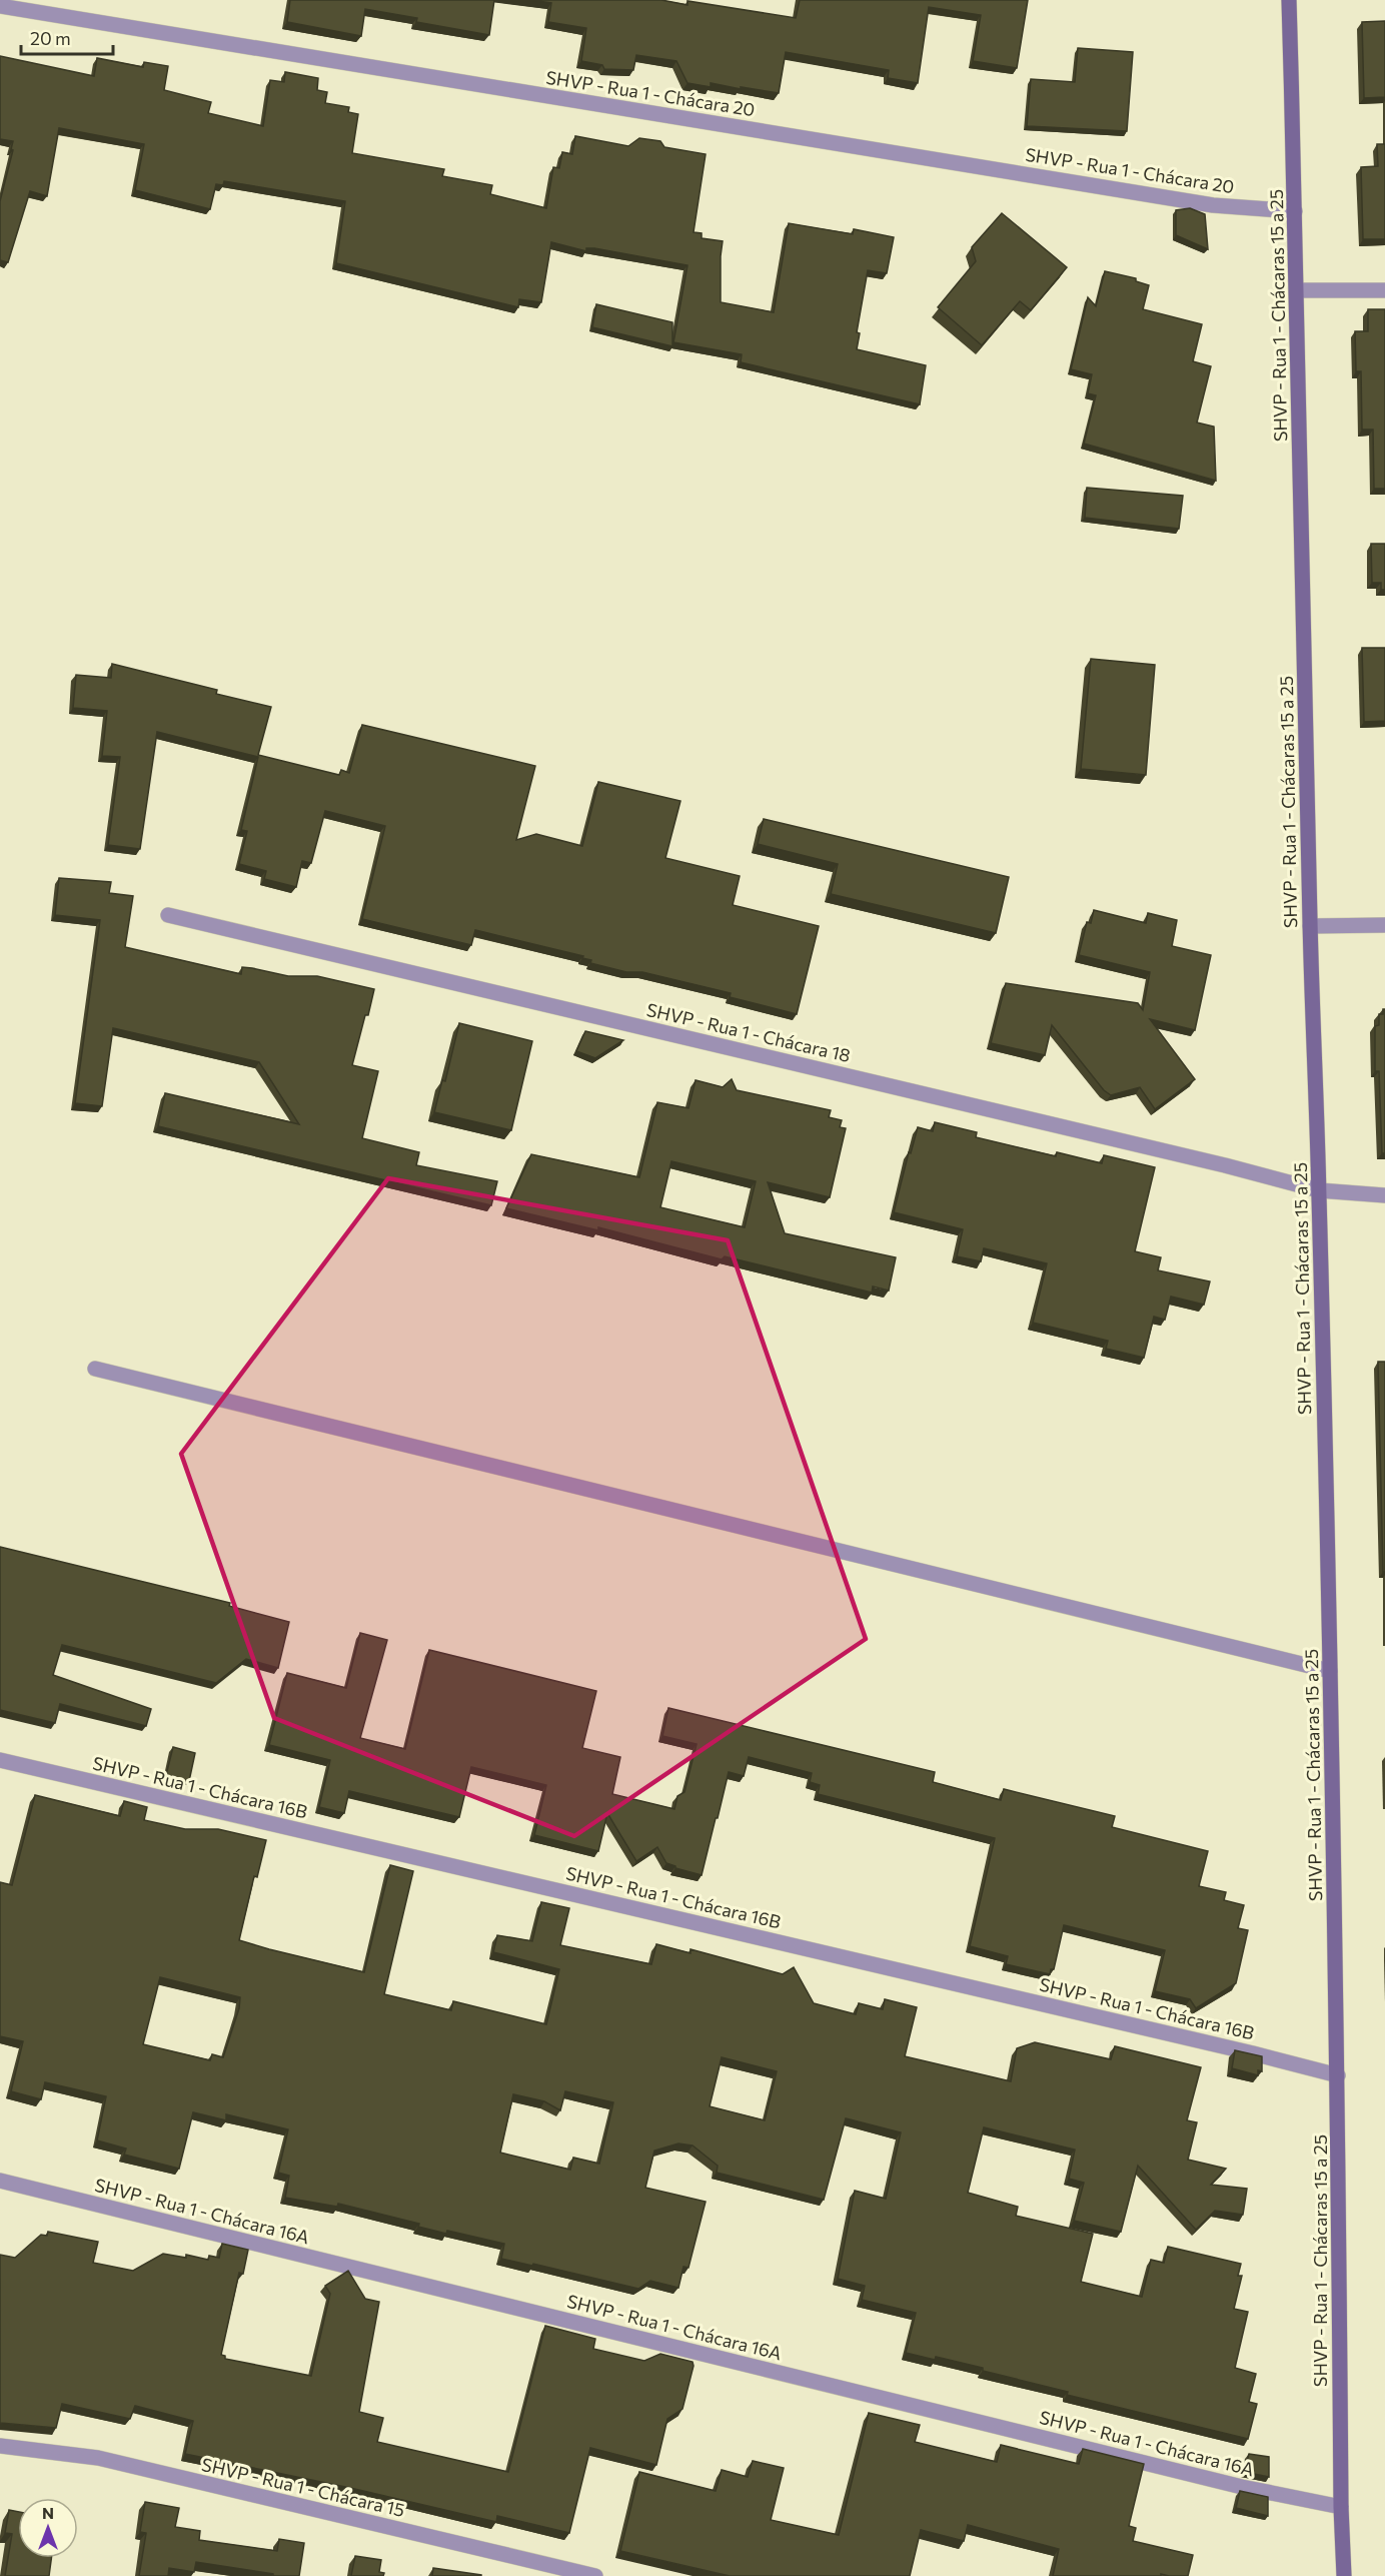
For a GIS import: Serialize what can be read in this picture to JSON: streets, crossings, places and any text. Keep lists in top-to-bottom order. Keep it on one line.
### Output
{"streets":{"street":["SHVP - Rua 1 - Chácara 20","SHVP - Rua 1 - Chácaras 15 a 25","SHVP - Rua 1 - Chácara 18","SHVP - Rua 1 - Chácara 16B","SHVP - Rua 1 - Chácara 16A","SHVP - Rua 1 - Chácara 15"]},"crossings":[["SHVP - Rua 1 - Chácara 20","SHVP - Rua 1 - Chácaras 15 a 25"],["SHVP - Rua 1 - Chácaras 15 a 25","SHVP - Rua 1 - Chácara 18"],["SHVP - Rua 1 - Chácaras 15 a 25","SHVP - Rua 1 - Chácara 16B"],["SHVP - Rua 1 - Chácaras 15 a 25","SHVP - Rua 1 - Chácara 16A"]],"scale_bar":"20 m","north":"top"}
